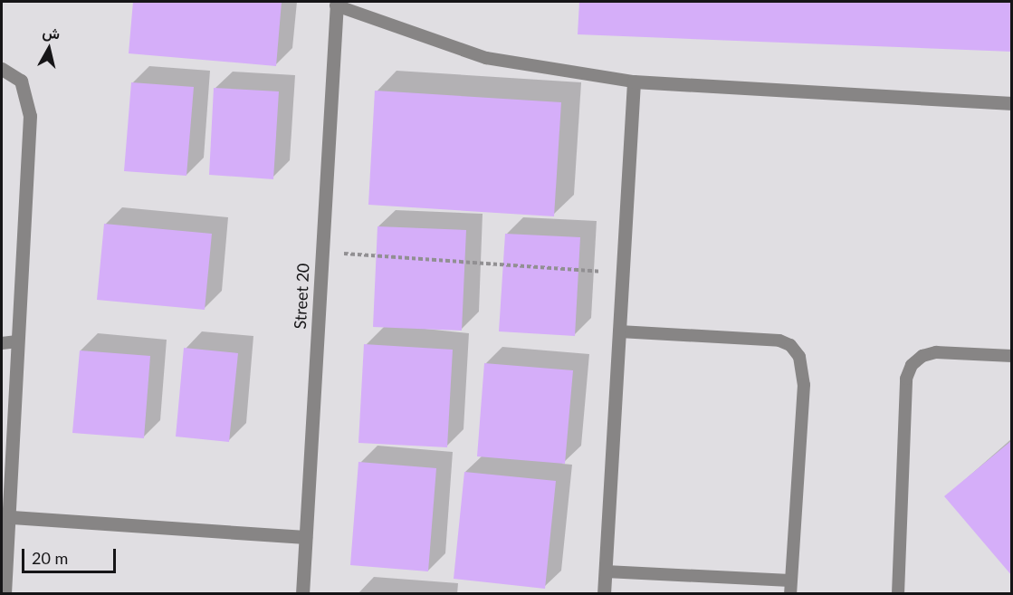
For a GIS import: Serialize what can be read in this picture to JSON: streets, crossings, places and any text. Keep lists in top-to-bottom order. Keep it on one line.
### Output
{"streets":{"street":["Street 20"]},"scale_bar":"20 m","north":"top"}
